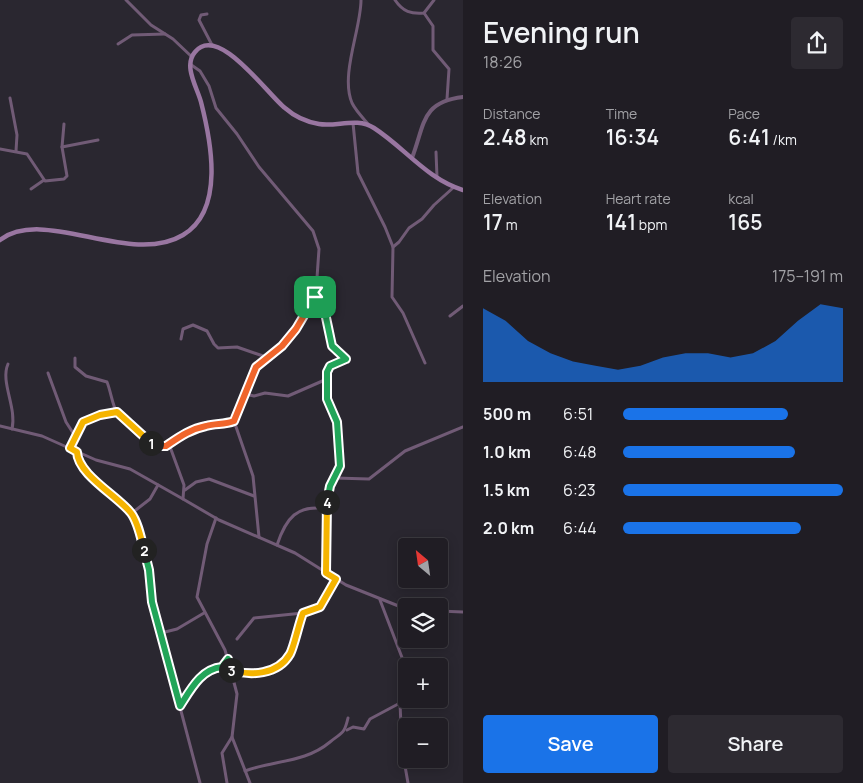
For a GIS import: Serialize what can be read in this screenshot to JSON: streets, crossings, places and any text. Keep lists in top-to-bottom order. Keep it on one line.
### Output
{"north":"top left","page":{"heading":["Evening run","18:26"],"stats":[["Distance","2.48 km"],["Time","16:34"],["Pace","6:41 /km"],["Elevation","17 m"],["Heart rate","141 bpm"],["kcal","165"]],"chart":["Elevation","175–191 m"],"list":[{"name":"500 m","note":"6:51"},{"name":"1.0 km","note":"6:48"},{"name":"1.5 km","note":"6:23"},{"name":"2.0 km","note":"6:44"}],"pins":["1","4","2","3"],"map_buttons":["+","−"],"buttons":["Save","Share"]}}
